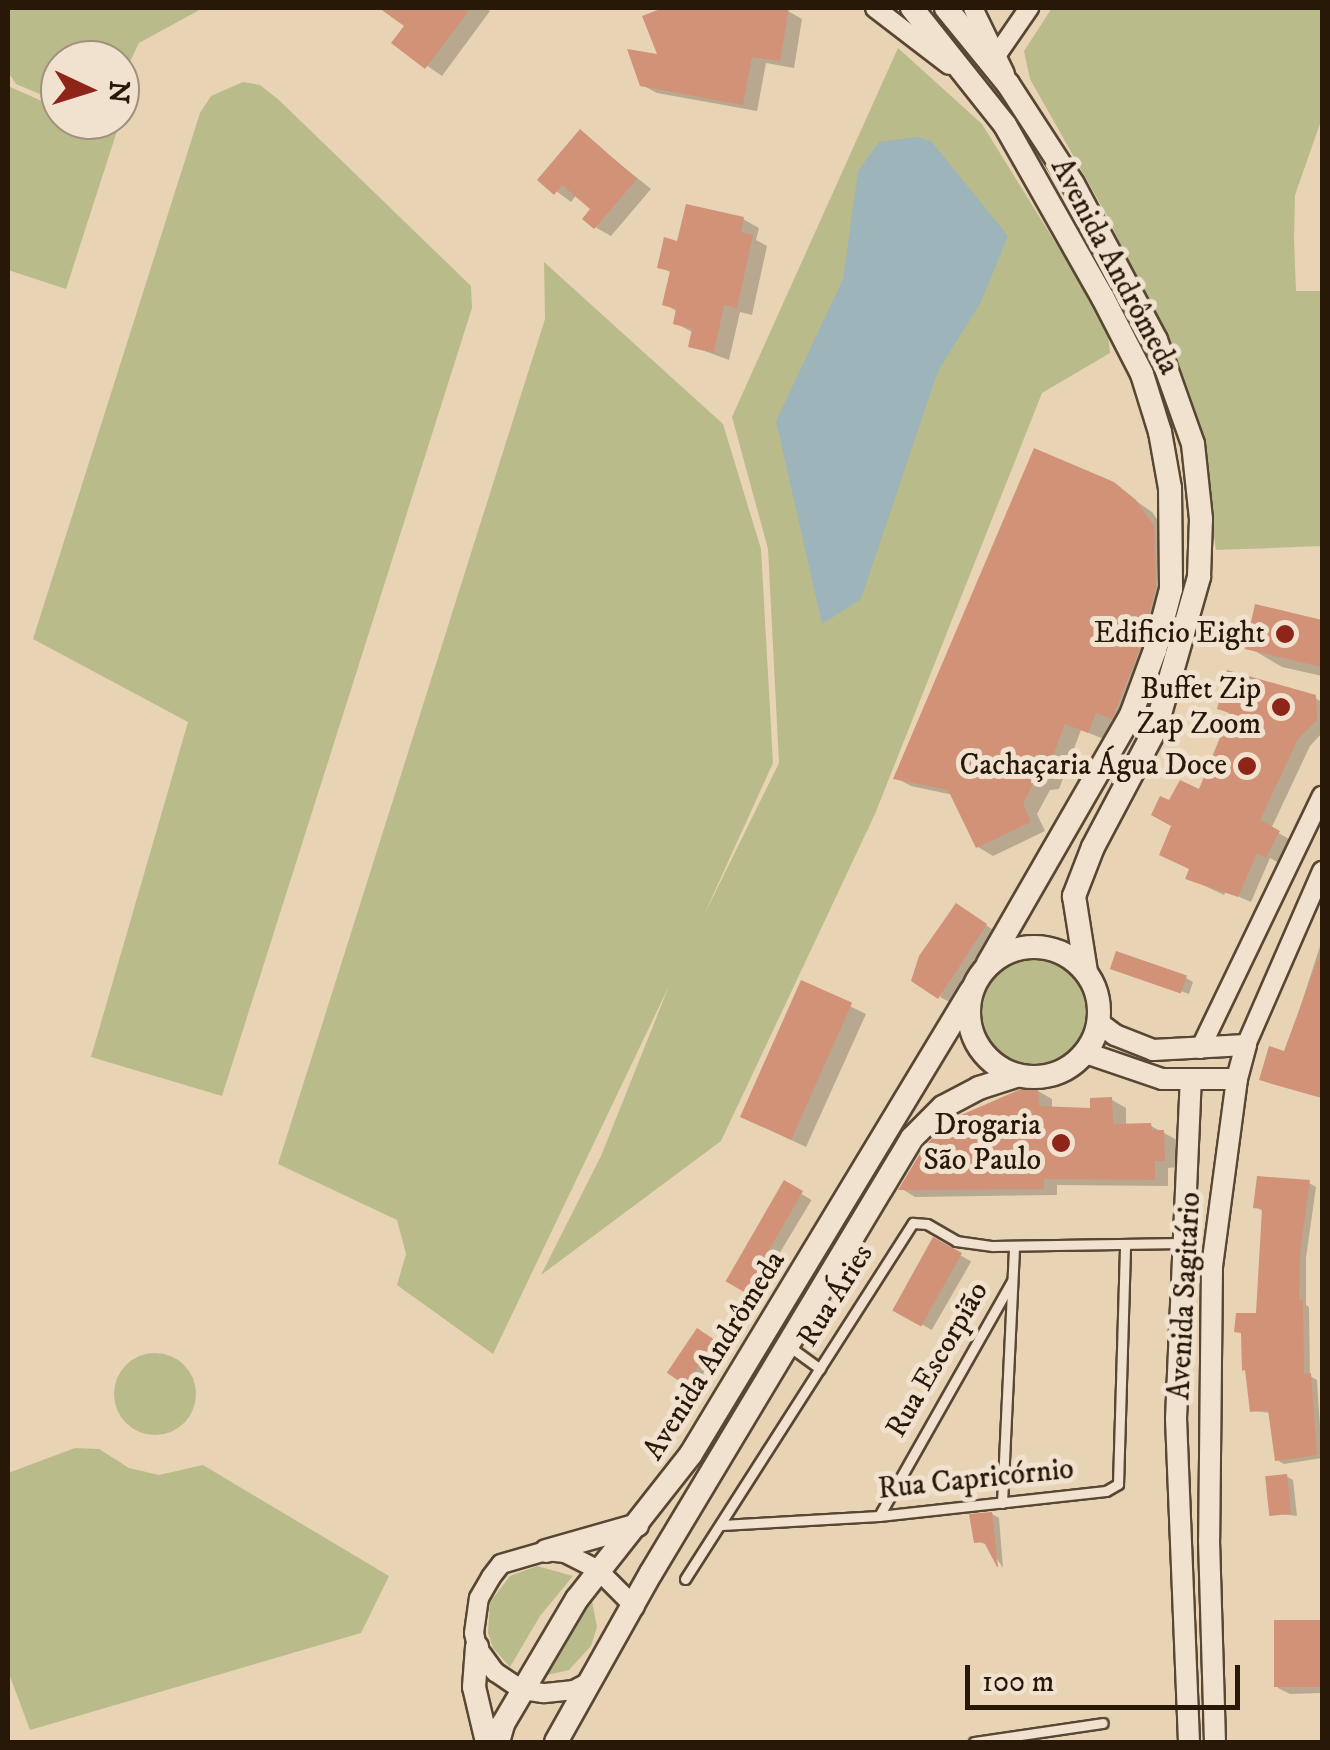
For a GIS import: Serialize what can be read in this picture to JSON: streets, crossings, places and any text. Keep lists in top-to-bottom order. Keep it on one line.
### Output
{"streets":{"main road":["Avenida Andrômeda"],"street":["Avenida Sagitário"],"lane":["Rua Áries","Rua Escorpião","Rua Capricórnio"]},"crossings":[["Rua Áries","Avenida Sagitário"],["Rua Áries","Rua Capricórnio"],["Rua Escorpião","Rua Capricórnio"]],"places":["Edificio Eight","Buffet Zip Zap Zoom","Cachaçaria Água Doce","Drogaria São Paulo"],"scale_bar":"100 m","north":"right"}
